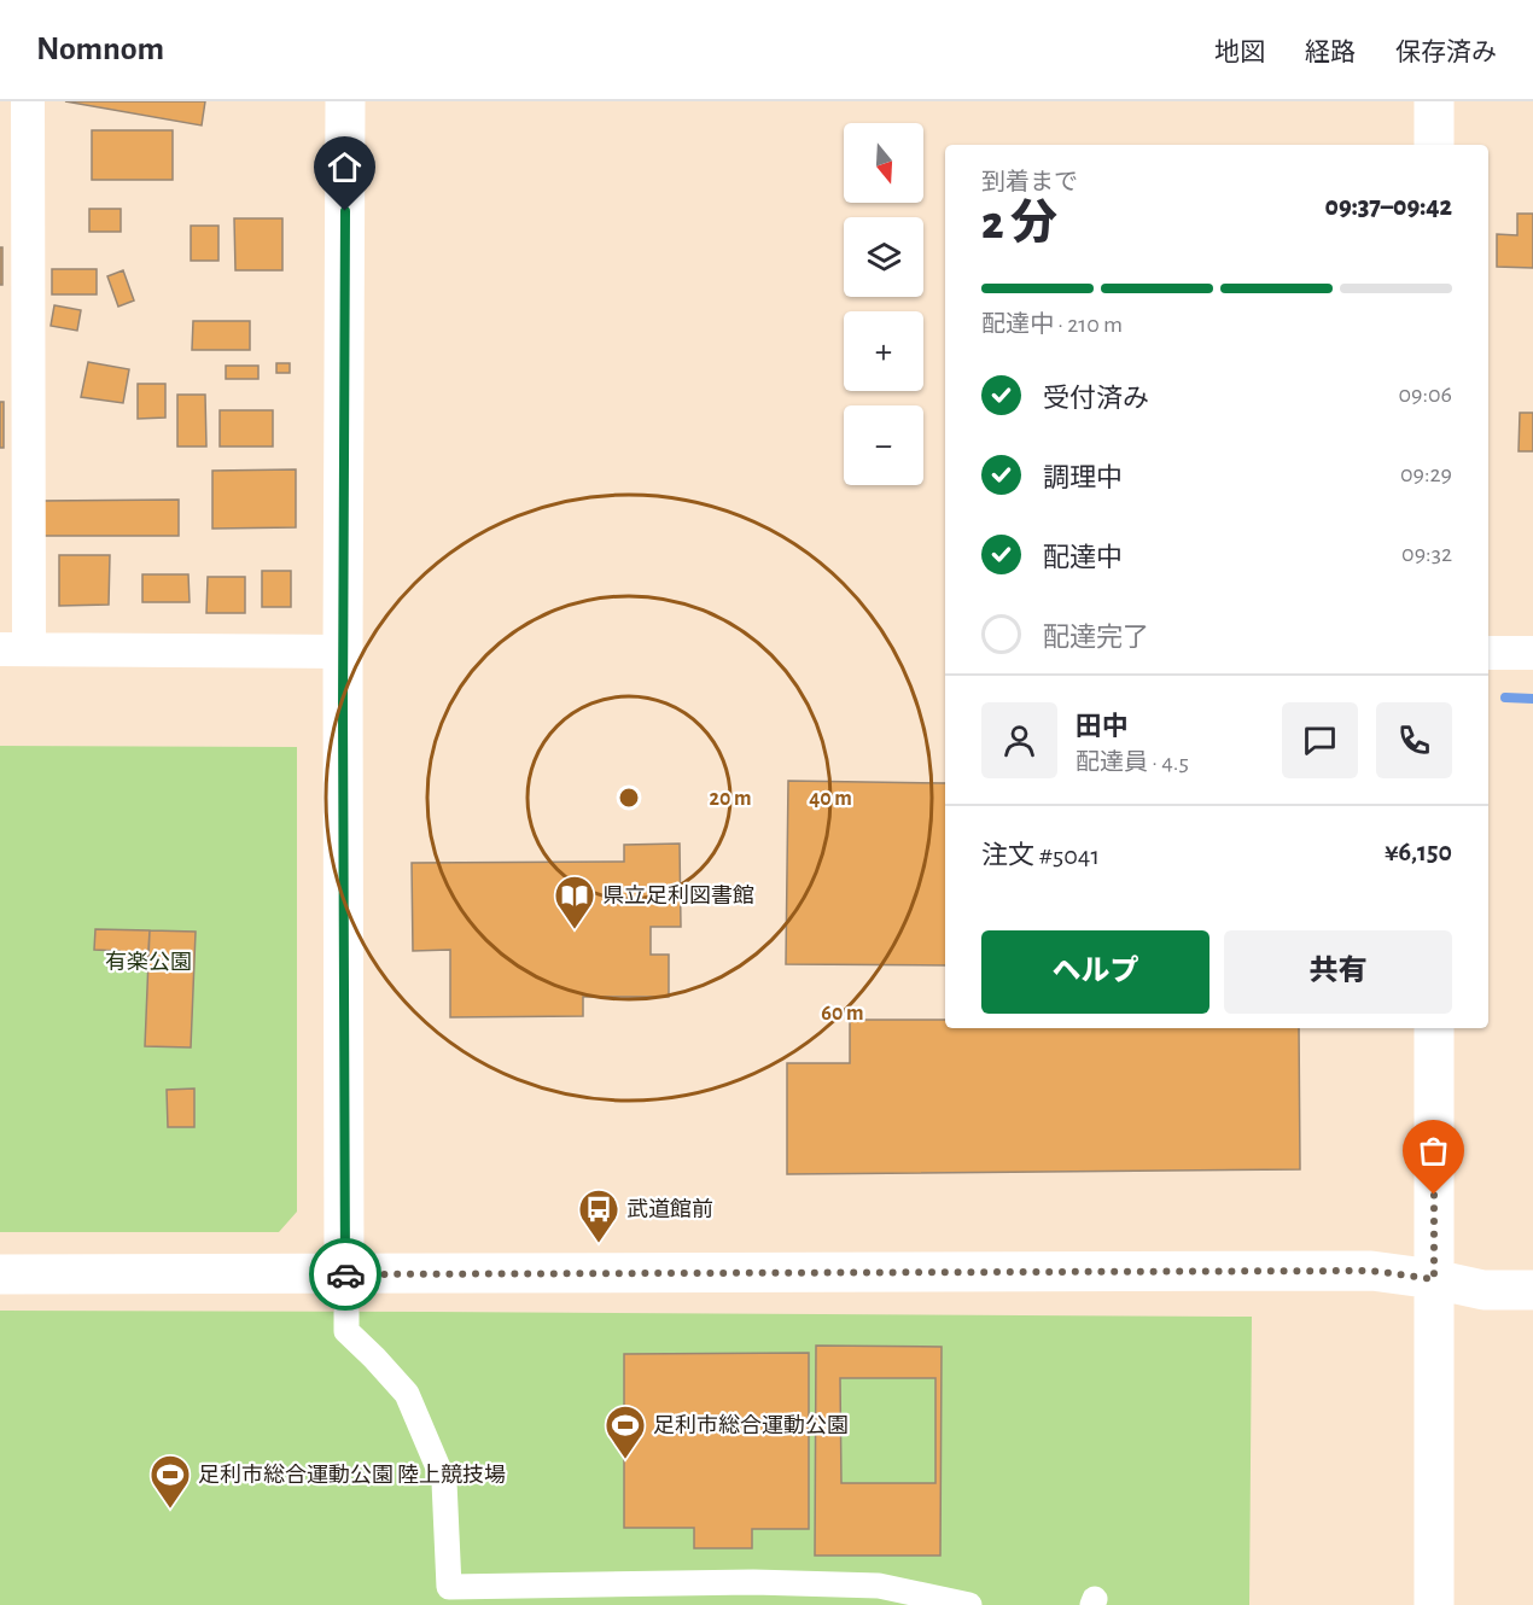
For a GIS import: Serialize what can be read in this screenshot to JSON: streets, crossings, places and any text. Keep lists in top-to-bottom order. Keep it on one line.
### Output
{"parks":["有楽公園"],"places":{"library":["県立足利図書館"],"bus stop":["武道館前"],"sports":["足利市総合運動公園","足利市総合運動公園 陸上競技場"]},"north":"bottom","page":{"header":"Nomnom","nav":["地図","経路","保存済み"],"map_buttons":["+","−"],"heading":["2 分","到着まで","09:37–09:42"],"panel":["田中","配達員 · 4.5","注文 #5041","¥6,150"],"bar":"配達中 · 210 m","list":[["受付済み","09:06"],["調理中","09:29"],["配達中","09:32"],"配達完了"],"buttons":["ヘルプ","共有"]},"rings":["20 m","40 m","60 m"]}
